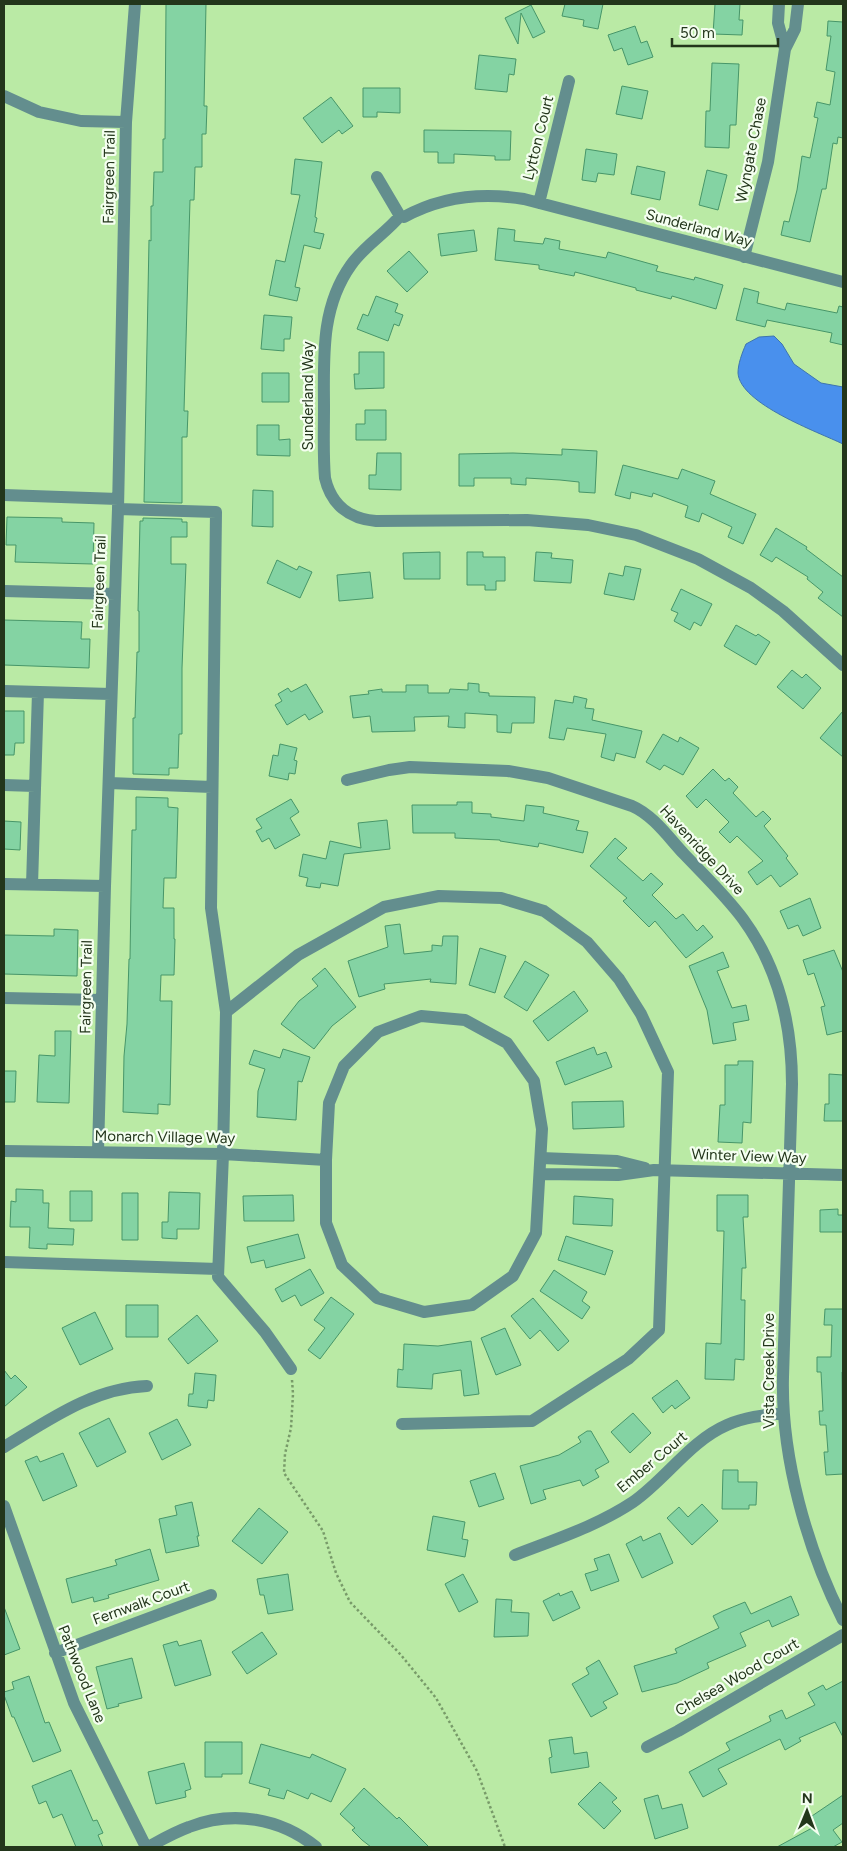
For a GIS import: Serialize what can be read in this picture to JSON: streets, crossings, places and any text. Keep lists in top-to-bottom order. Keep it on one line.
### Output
{"streets":{"street":["Lytton Court","Wyngate Chase","Fairgreen Trail","Sunderland Way","Havenridge Drive","Monarch Village Way","Winter View Way","Vista Creek Drive","Ember Court","Fernwalk Court","Pathwood Lane","Chelsea Wood Court"]},"crossings":[["Lytton Court","Sunderland Way"],["Wyngate Chase","Sunderland Way"],["Fairgreen Trail","Monarch Village Way"],["Havenridge Drive","Winter View Way"],["Havenridge Drive","Vista Creek Drive"],["Winter View Way","Vista Creek Drive"],["Vista Creek Drive","Ember Court"],["Fernwalk Court","Pathwood Lane"]],"scale_bar":"50 m","north":"top"}
